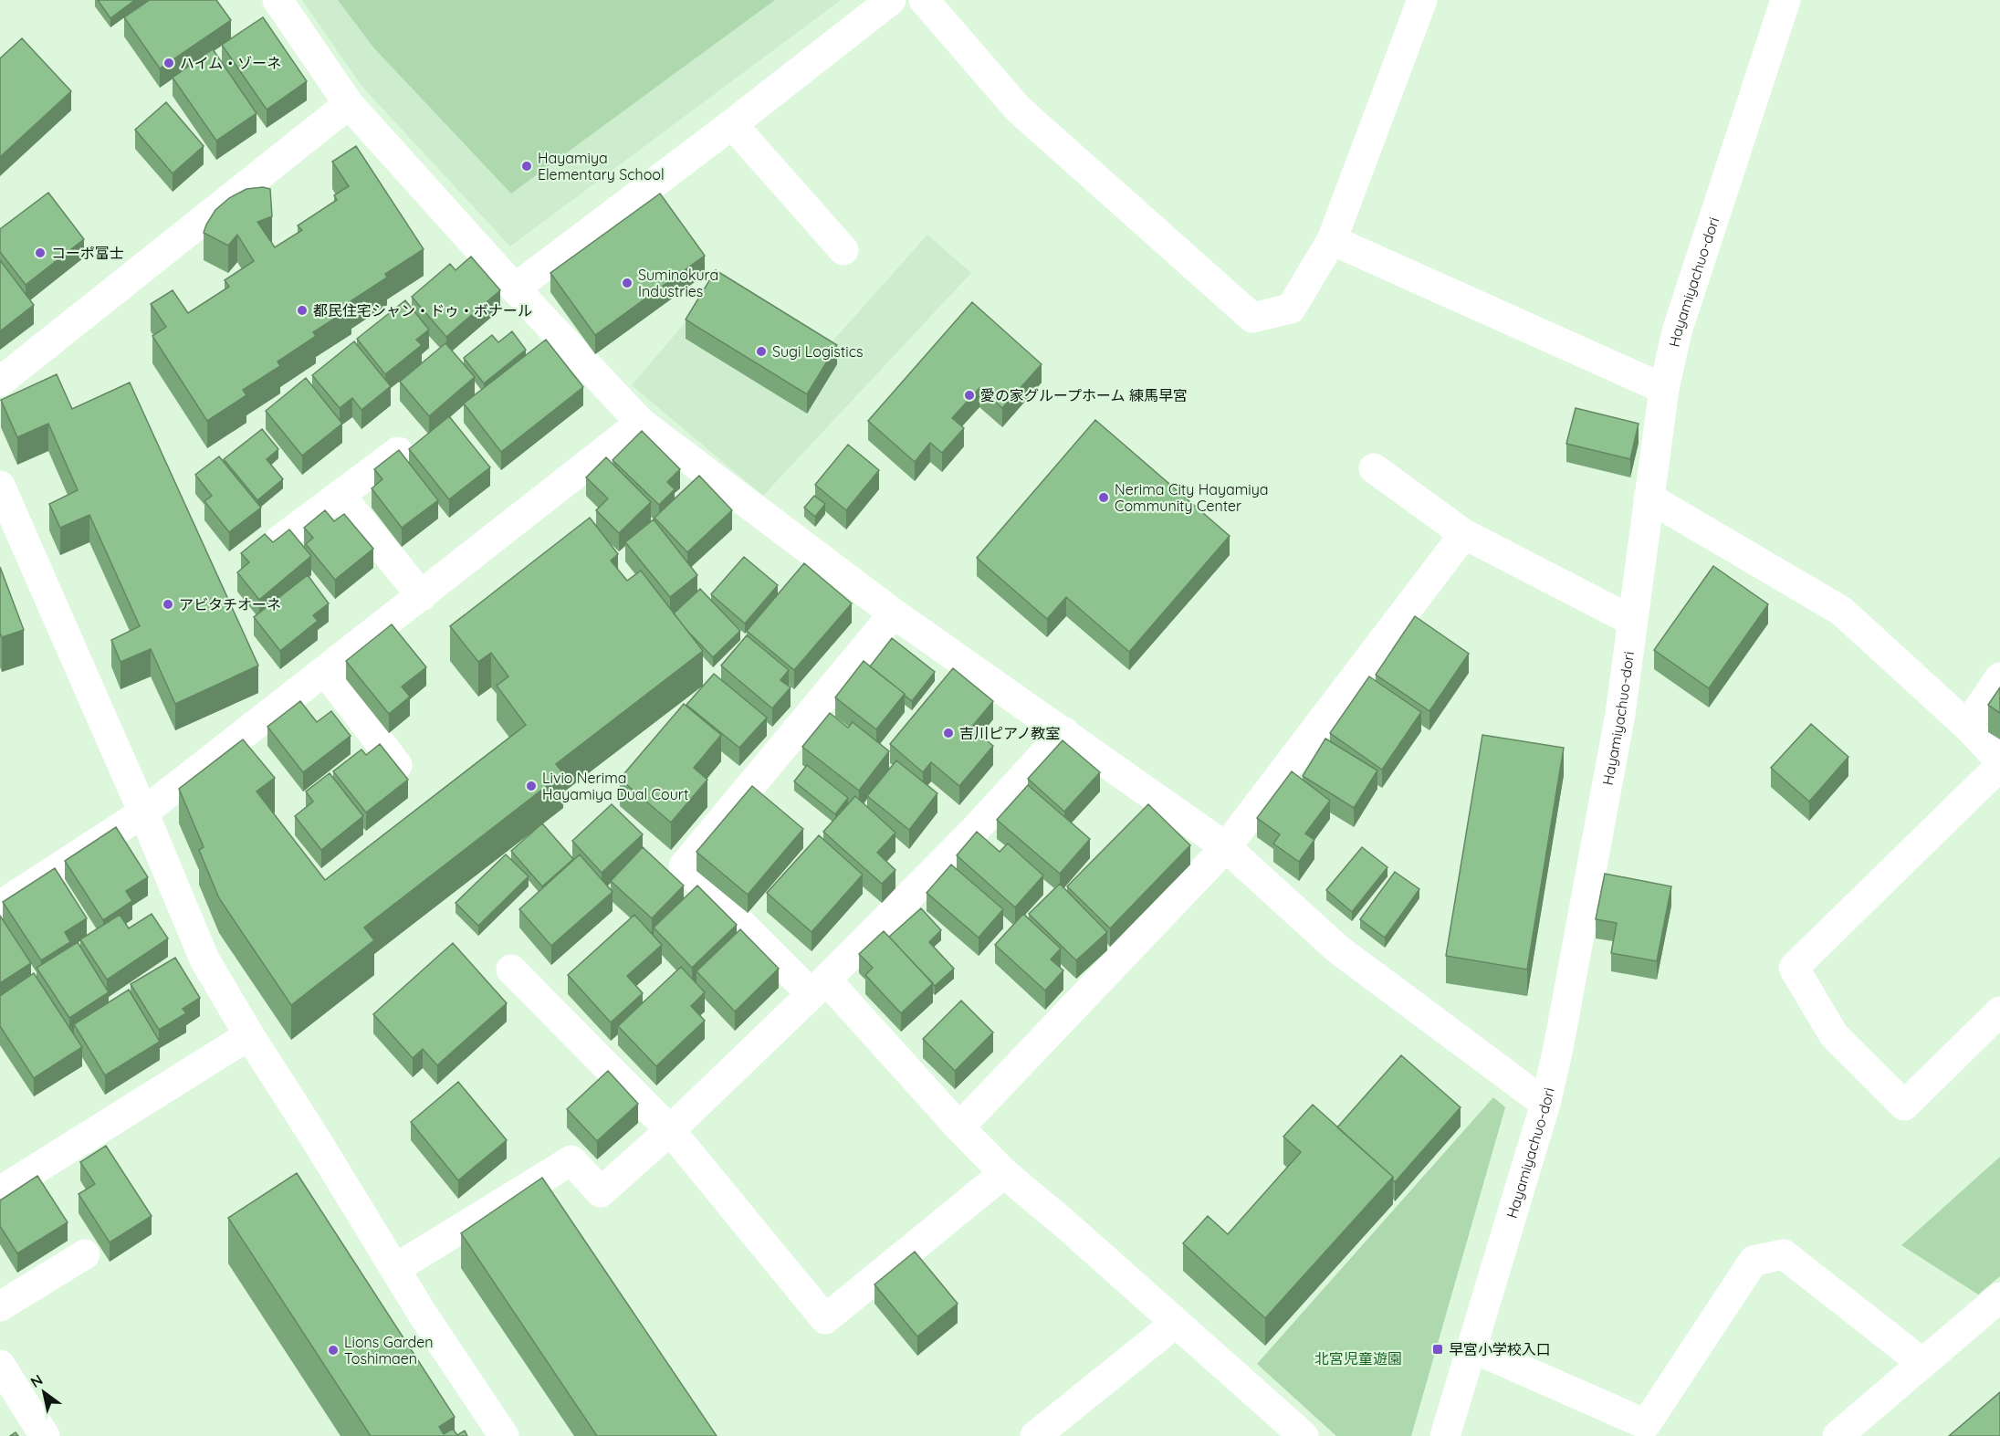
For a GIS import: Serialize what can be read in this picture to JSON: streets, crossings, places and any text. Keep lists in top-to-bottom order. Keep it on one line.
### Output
{"streets":{"street":["Hayamiyachuo-dori"]},"parks":["北宮児童遊園"],"places":{"other":["ハイム・ゾーネ","Hayamiya Elementary School","コーポ富士","Suminokura Industries","都民住宅シャン・ドゥ・ボナール","Sugi Logistics","愛の家グループホーム 練馬早宮","Nerima City Hayamiya Community Center","アビタチオーネ","吉川ピアノ教室","Livio Nerima Hayamiya Dual Court","Lions Garden Toshimaen"],"transit":["早宮小学校入口"]},"north":"top left"}
